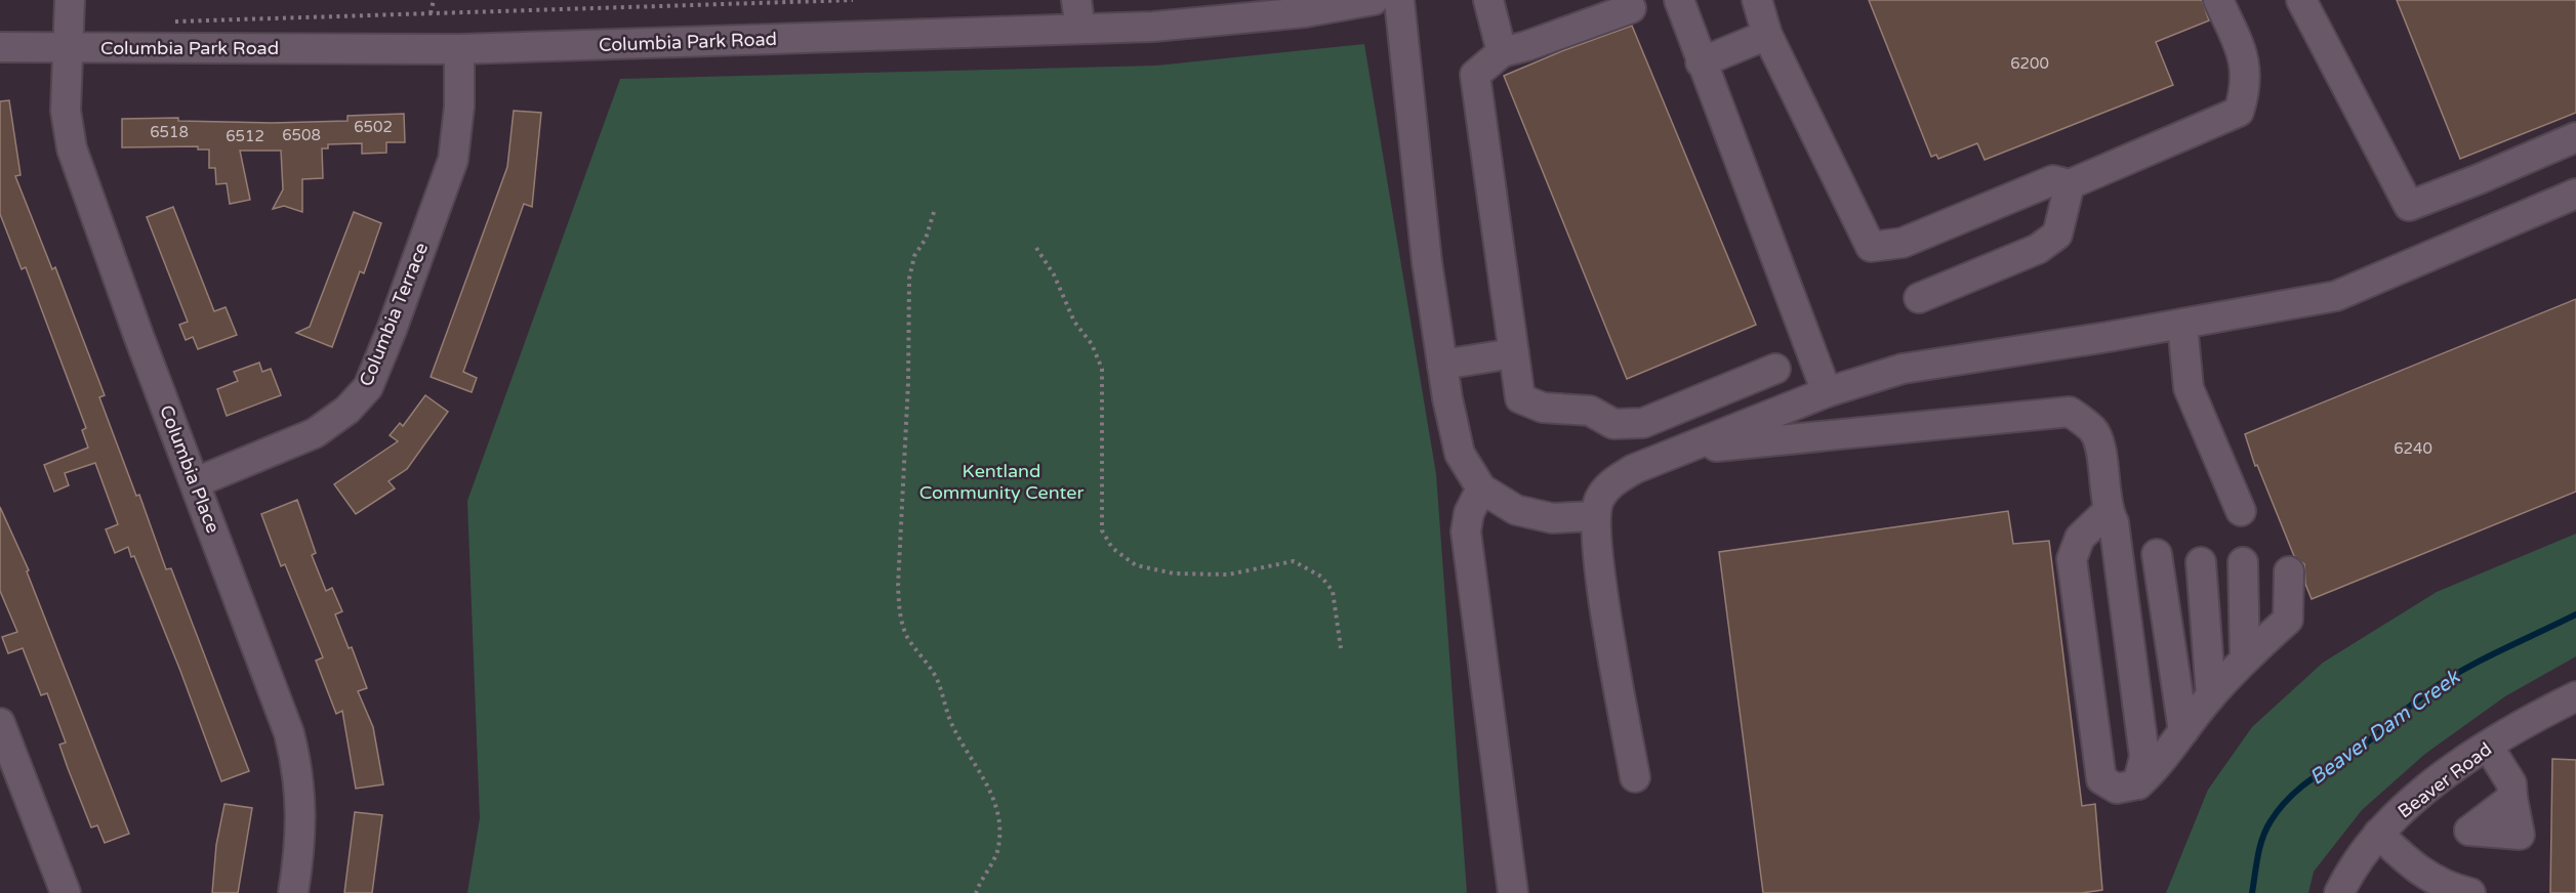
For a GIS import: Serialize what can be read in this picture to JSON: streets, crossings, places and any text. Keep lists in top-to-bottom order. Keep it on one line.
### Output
{"streets":{"street":["Columbia Park Road","Columbia Terrace","Columbia Place","Beaver Road"]},"crossings":[["Columbia Park Road","Columbia Terrace"],["Columbia Park Road","Columbia Place"],["Columbia Terrace","Columbia Place"]],"water":["Beaver Dam Creek"],"parks":["Kentland Community Center"],"house_numbers":["6200","6502","6518","6508","6512","6240"]}
